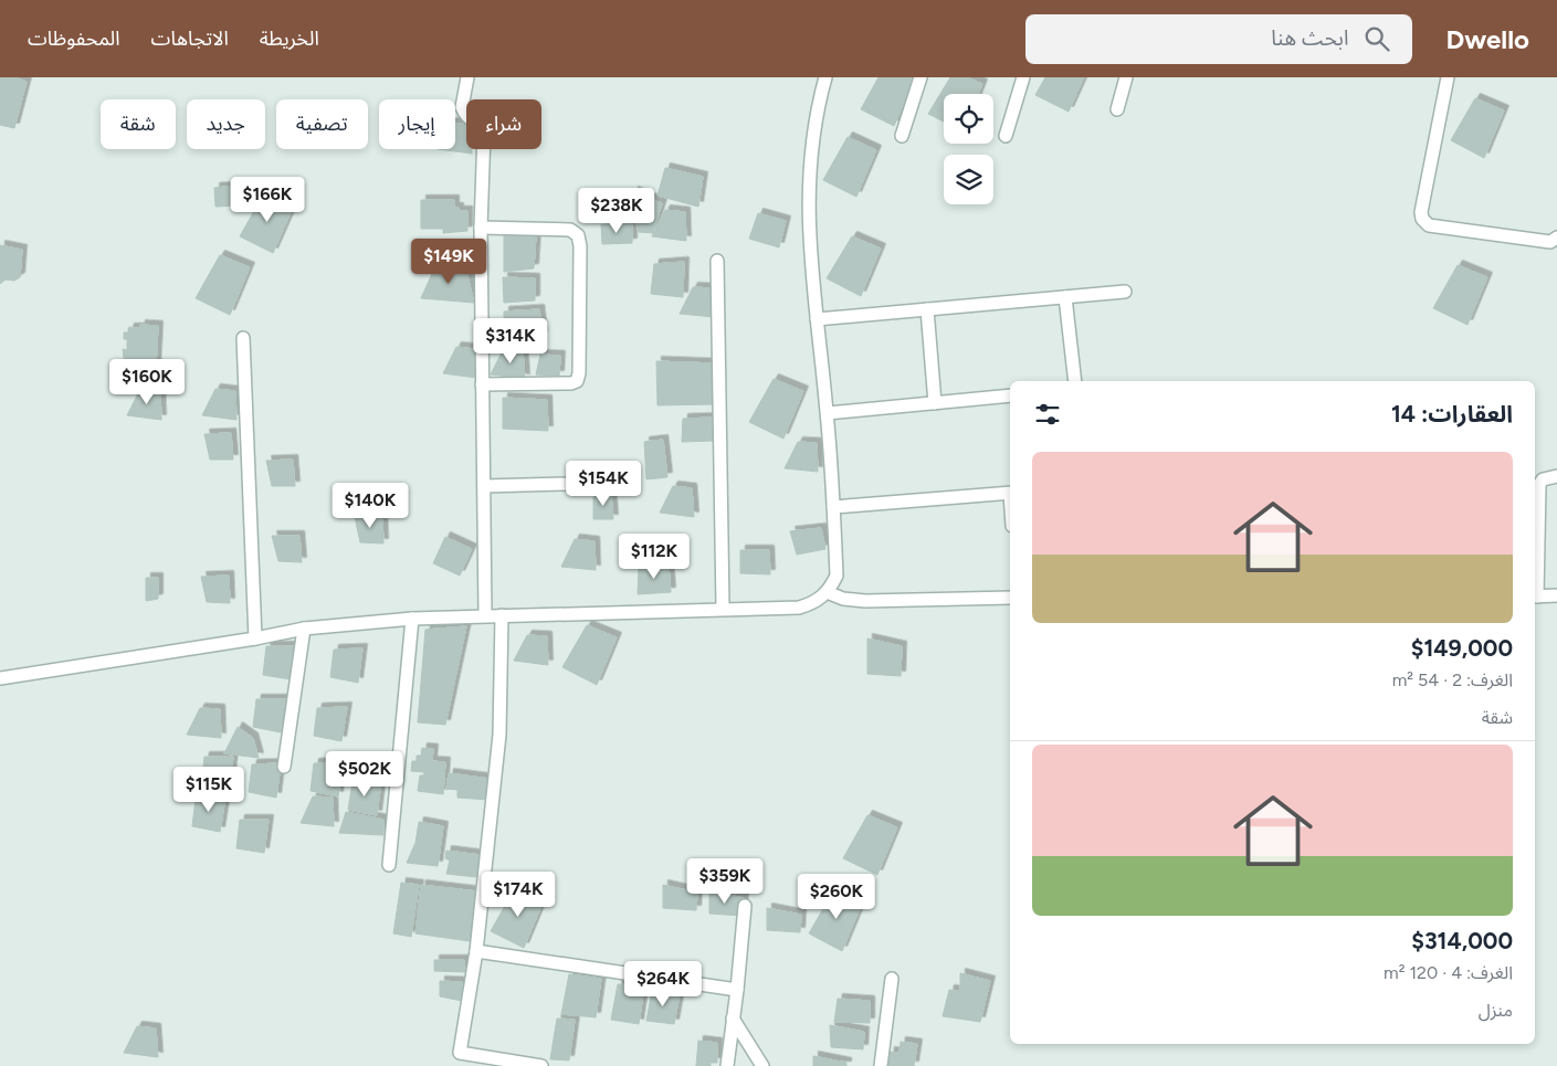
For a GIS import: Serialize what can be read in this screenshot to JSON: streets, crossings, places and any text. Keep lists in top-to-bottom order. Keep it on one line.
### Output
{"page":{"header":"Dwello","search":"ابحث هنا","nav":["الخريطة","الاتجاهات","المحفوظات"],"chip":["شراء","إيجار","تصفية","جديد","شقة"],"price":["$166K","$238K","$149K","$314K","$160K","$154K","$140K","$112K","$502K","$115K","$359K","$174K","$260K","$264K"],"heading":"العقارات: 14","list":[{"name":"$149,000","note":"الغرف: 2 · 54 m² · شقة"},{"name":"$314,000","note":"الغرف: 4 · 120 m² · منزل"}]}}
